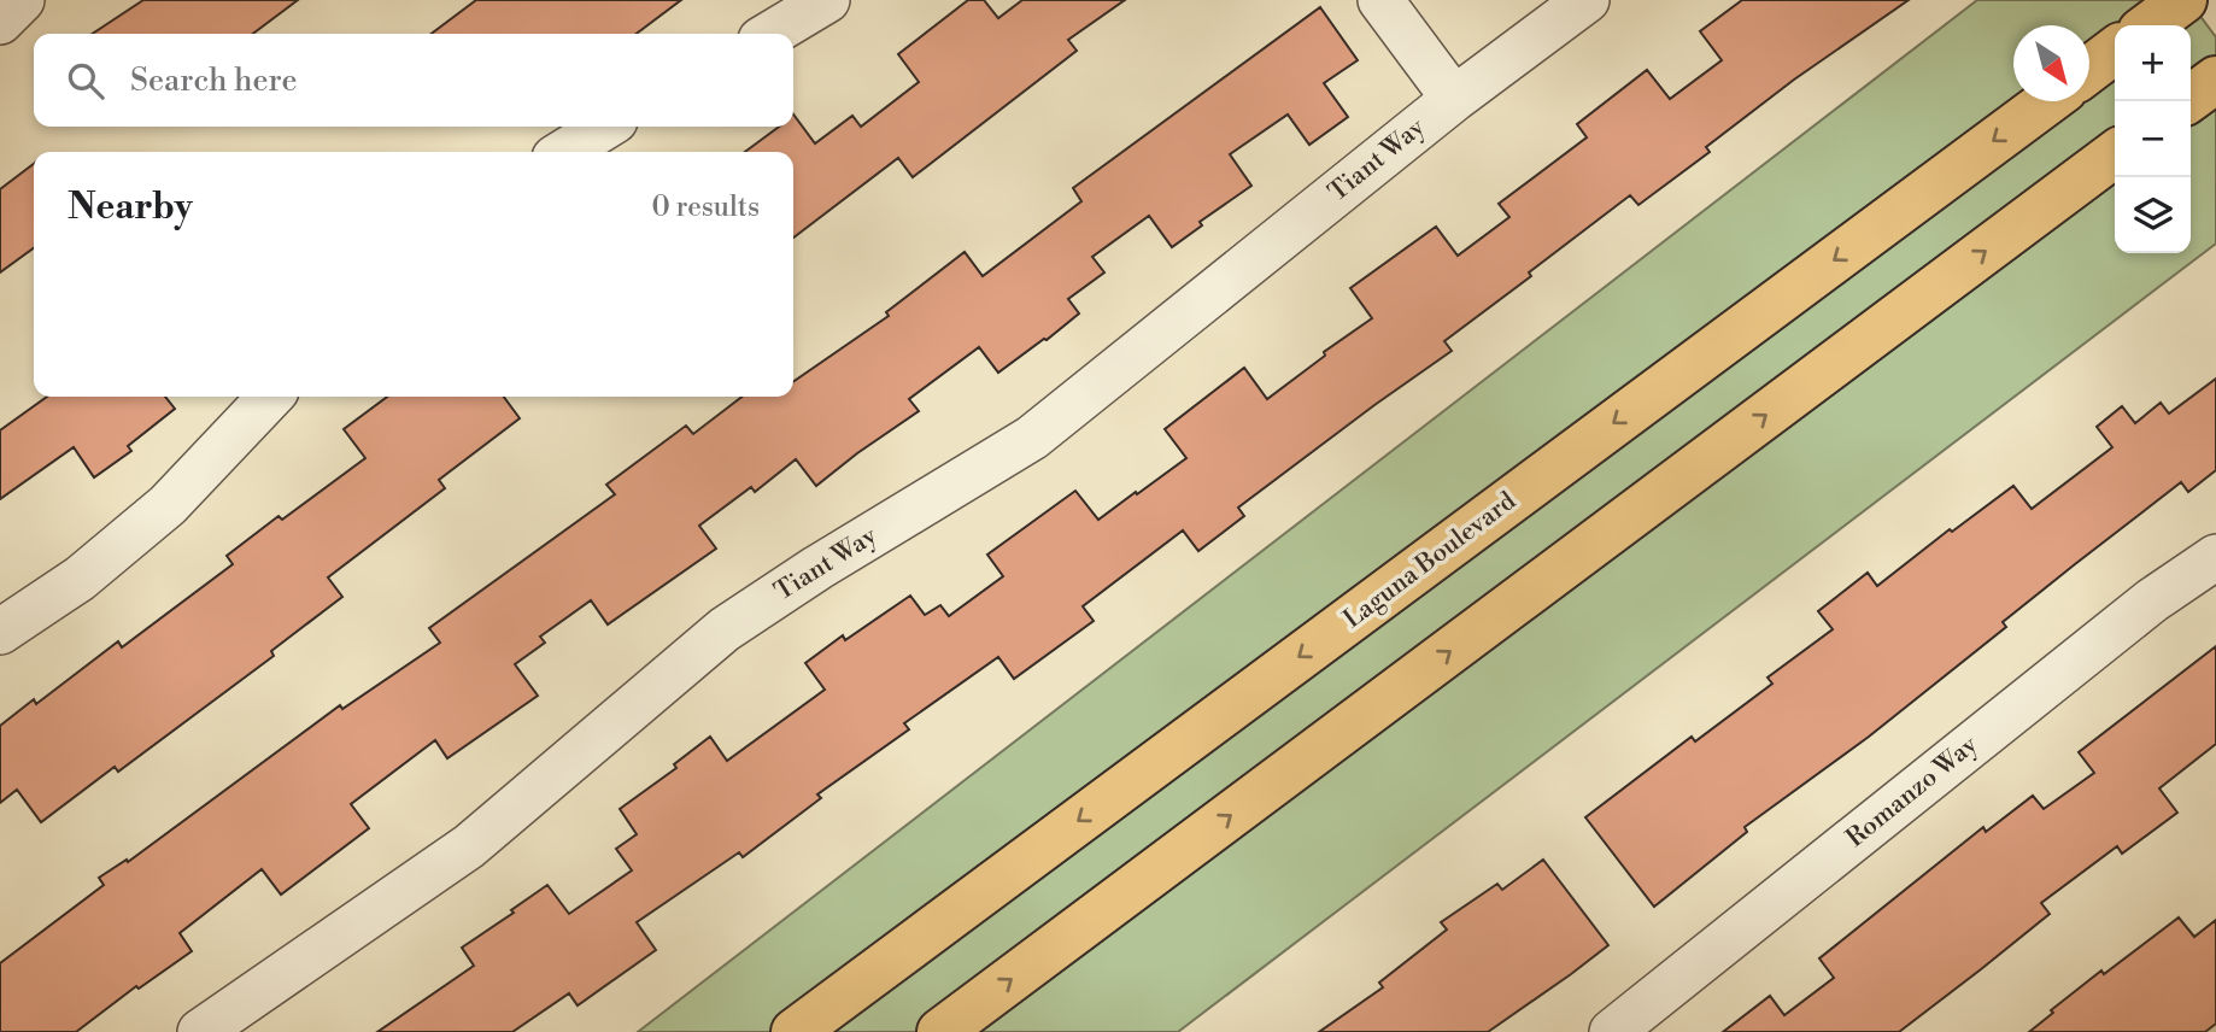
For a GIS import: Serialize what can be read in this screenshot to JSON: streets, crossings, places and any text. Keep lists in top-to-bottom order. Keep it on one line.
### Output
{"streets":{"main road":["Laguna Boulevard"],"street":["Tiant Way","Romanzo Way"]},"north":"bottom right","page":{"map_buttons":["+","−"],"search":"Search here","heading":["Nearby","0 results"]}}
